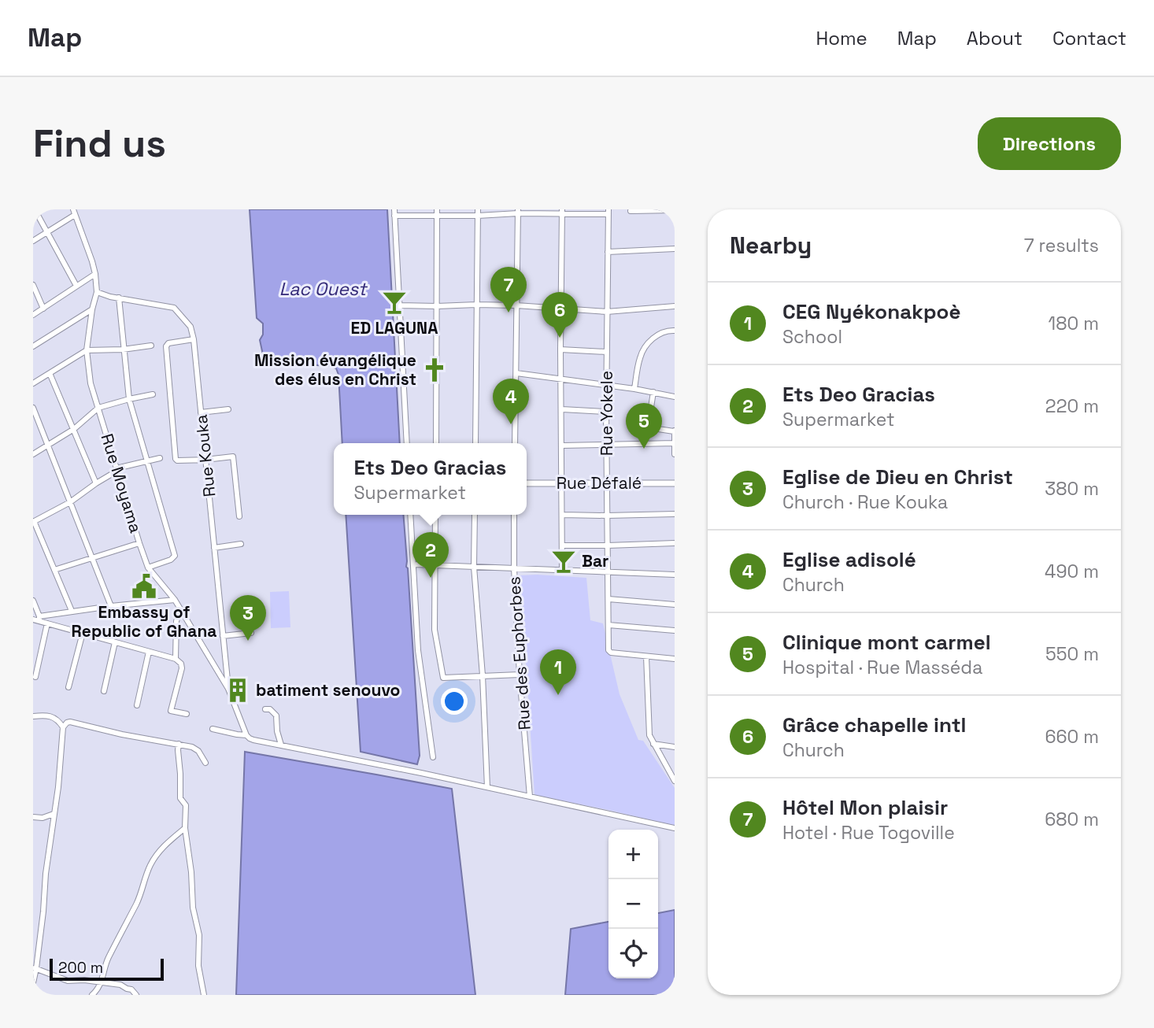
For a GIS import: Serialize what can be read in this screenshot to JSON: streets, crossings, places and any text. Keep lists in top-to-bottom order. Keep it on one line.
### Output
{"streets":{"street":["Rue Yokele","Rue Kouka","Rue Moyama","Rue Défalé","Rue des Euphorbes"]},"crossings":[["Rue Yokele","Rue Défalé"],["Rue Kouka","Rue Moyama"]],"water":["Lac Ouest"],"places":{"bar":["ED LAGUNA","Bar"],"church":["Mission évangélique des élus en Christ"],"public building":["Embassy of Republic of Ghana"],"building":["batiment senouvo"]},"scale_bar":"200 m","page":{"header":"Map","nav":["Home","Map","About","Contact"],"buttons":"Directions","title":"Find us","heading":["Nearby","7 results"],"pins":["7","6","4","5","2","3","1"],"list":[{"mark":"1","name":"CEG Nyékonakpoè","note":"School","value":"180 m"},{"mark":"2","name":"Ets Deo Gracias","note":"Supermarket","value":"220 m"},{"mark":"3","name":"Eglise de Dieu en Christ","note":"Church · Rue Kouka","value":"380 m"},{"mark":"4","name":"Eglise adisolé","note":"Church","value":"490 m"},{"mark":"5","name":"Clinique mont carmel","note":"Hospital · Rue Masséda","value":"550 m"},{"mark":"6","name":"Grâce chapelle intl","note":"Church","value":"660 m"},{"mark":"7","name":"Hôtel Mon plaisir","note":"Hotel · Rue Togoville","value":"680 m"}],"popup":["Ets Deo Gracias","Supermarket"],"map_buttons":["+","−"],"scale":"200 m"}}
